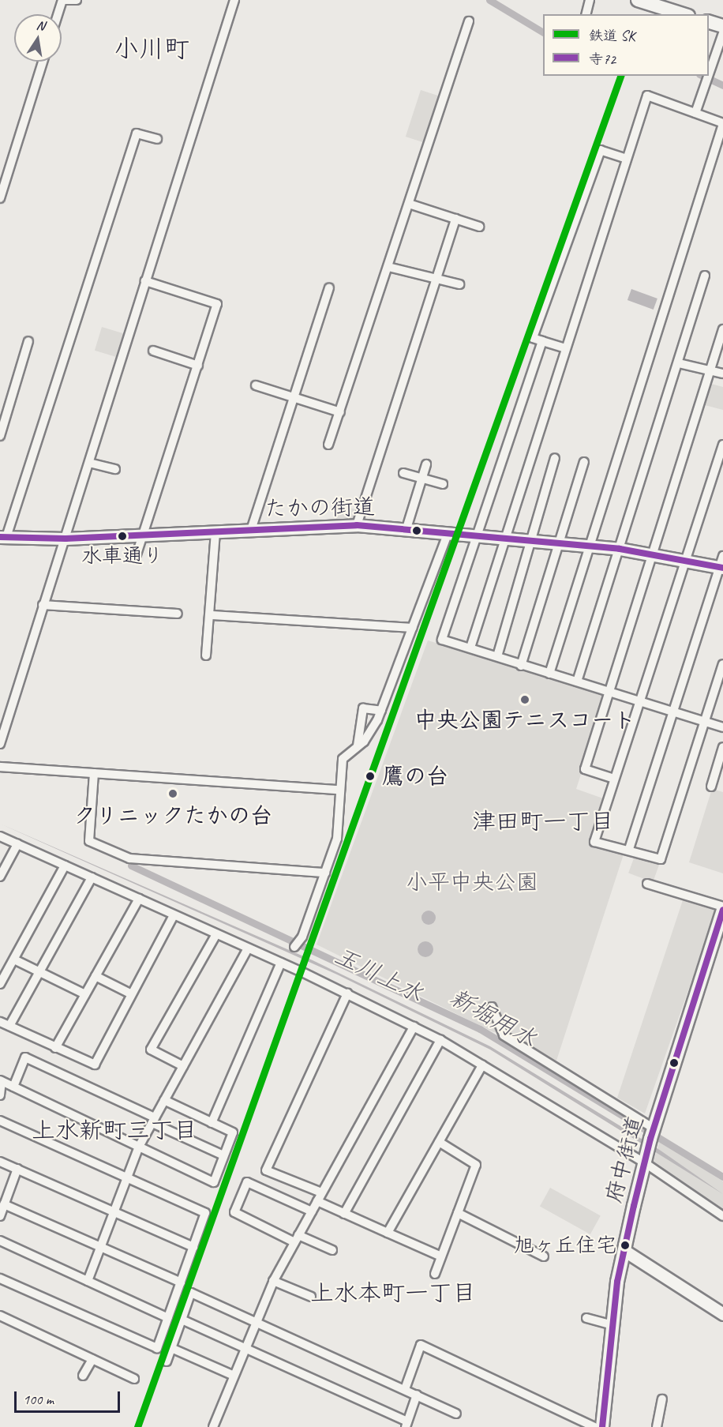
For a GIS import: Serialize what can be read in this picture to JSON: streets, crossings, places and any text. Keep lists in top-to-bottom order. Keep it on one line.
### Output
{"streets":{"main road":["府中街道"],"street":["たかの街道"]},"districts":["小川町","津田町一丁目","上水新町三丁目","上水本町一丁目"],"water":["玉川上水","新堀用水"],"parks":["小平中央公園"],"places":["水車通り","中央公園テニスコート","鷹の台","クリニックたかの台","旭ヶ丘住宅"],"lines":["rail line SK","transit line 寺72"],"legend":["鉄道 SK","寺72"],"scale_bar":"100 m","north":"top"}
